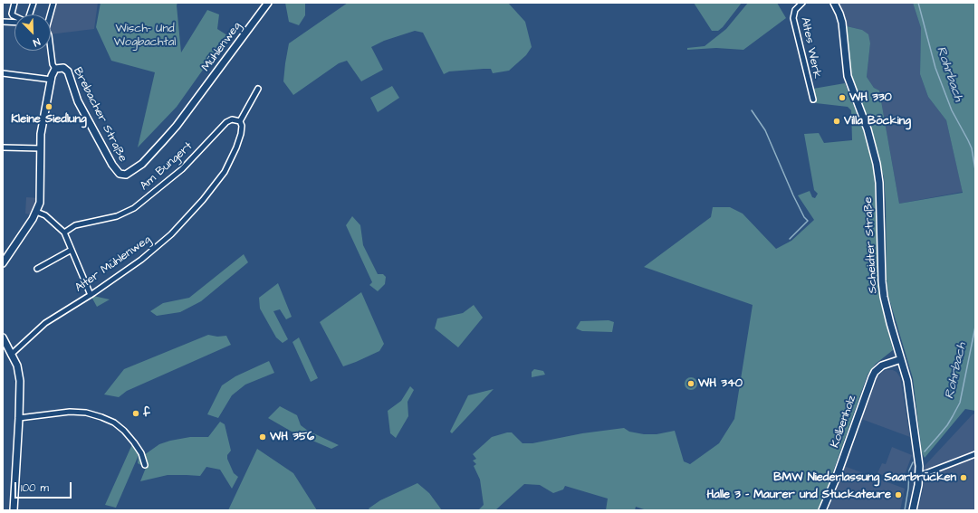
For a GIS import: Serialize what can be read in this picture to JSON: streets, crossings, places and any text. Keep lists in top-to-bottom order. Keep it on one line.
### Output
{"streets":{"street":["Mühlenweg","Altes Werk","Brebacher Straße","Am Bungert","Scheidter Straße","Alter Mühlenweg","Kolbenholz"]},"crossings":[["Mühlenweg","Brebacher Straße"],["Am Bungert","Alter Mühlenweg"],["Scheidter Straße","Kolbenholz"]],"water":["Rohrbach"],"parks":["Wisch- Und Wogbachtal"],"places":["WH 330","Kleine Siedlung","Villa Böcking","WH 340","f","WH 356","BMW Niederlassung Saarbrücken","Halle 3 - Maurer und Stuckateure"],"scale_bar":"100 m","north":"bottom right"}
